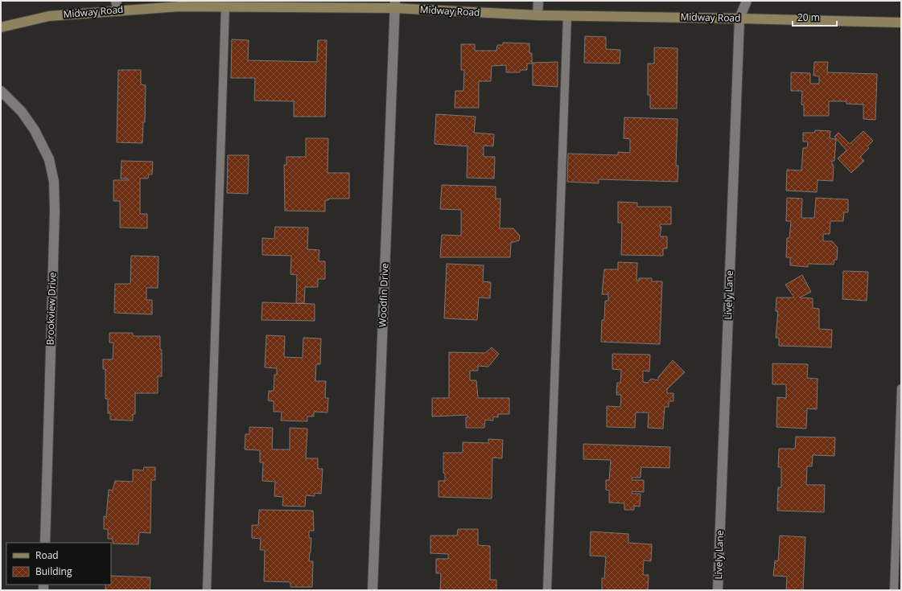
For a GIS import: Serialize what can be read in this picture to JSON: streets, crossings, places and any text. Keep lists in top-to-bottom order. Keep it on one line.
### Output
{"streets":{"main road":["Midway Road"],"street":["Woodfin Drive","Lively Lane","Brookview Drive"]},"crossings":[["Midway Road","Woodfin Drive"],["Midway Road","Lively Lane"]],"legend":["Road","Building"],"scale_bar":"20 m"}
